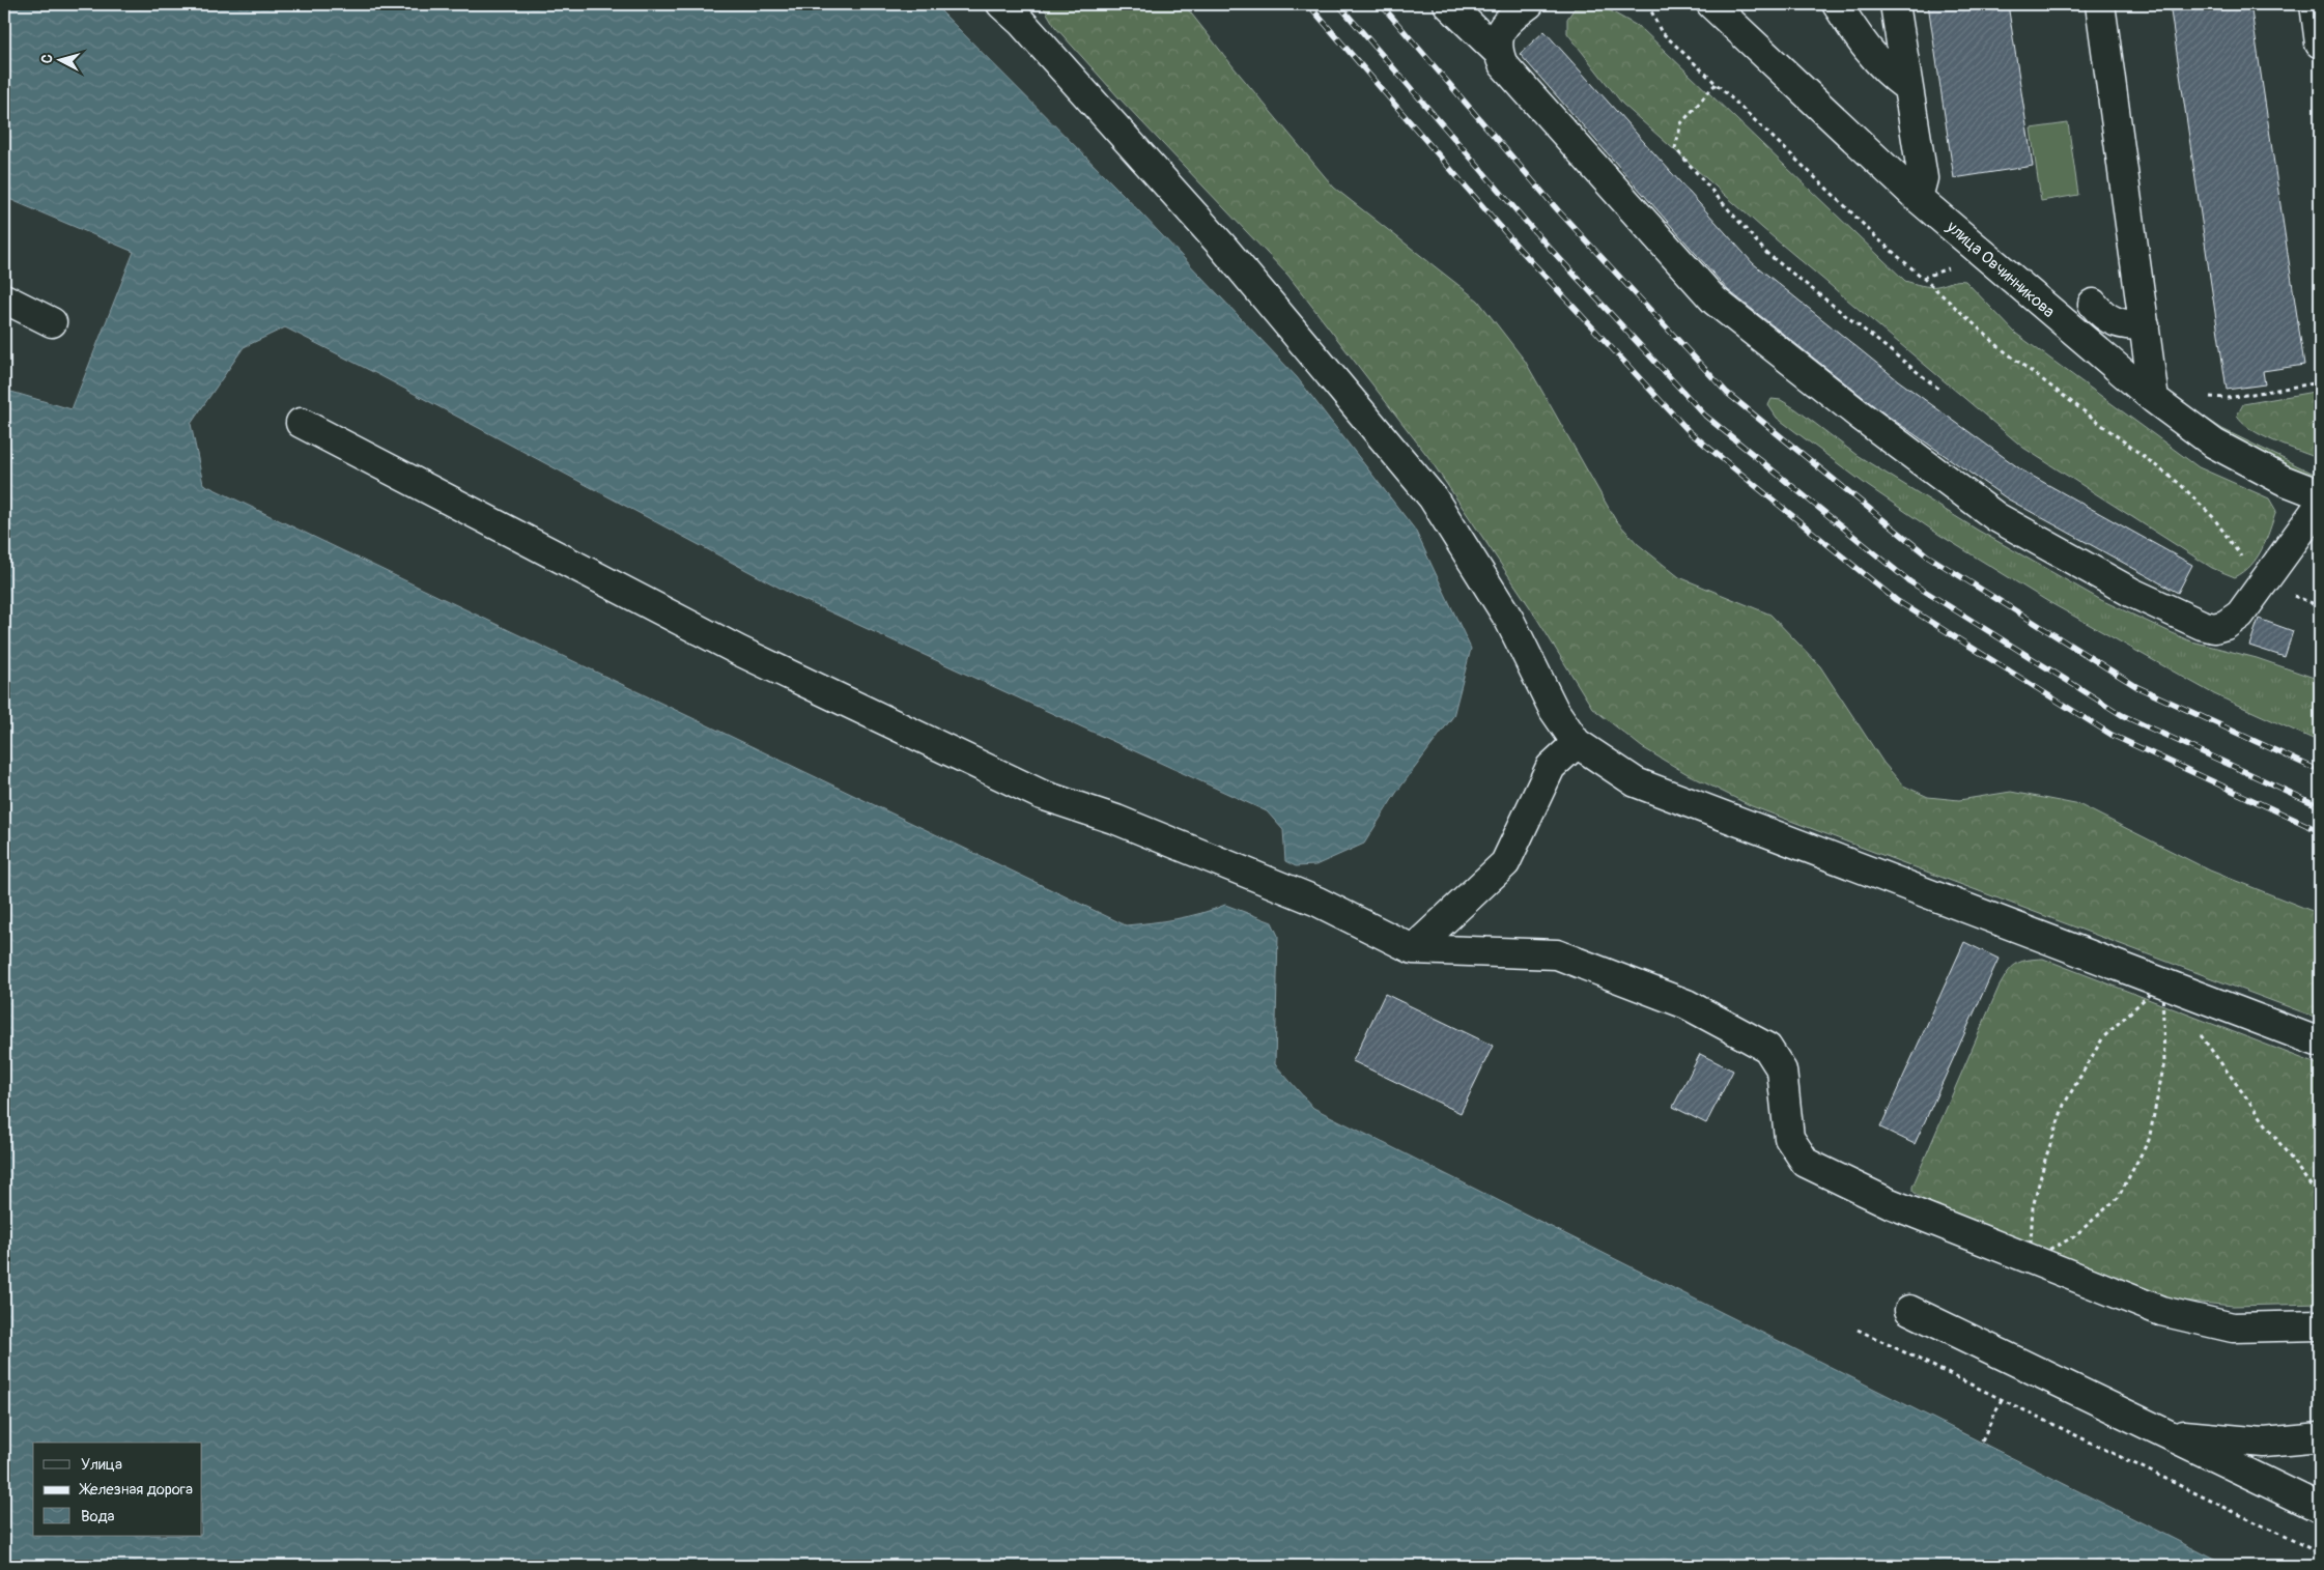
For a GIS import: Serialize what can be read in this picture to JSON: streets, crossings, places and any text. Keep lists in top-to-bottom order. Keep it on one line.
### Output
{"streets":{"street":["улица Овчинникова"]},"legend":["Улица","Железная дорога","Вода"],"north":"left"}
